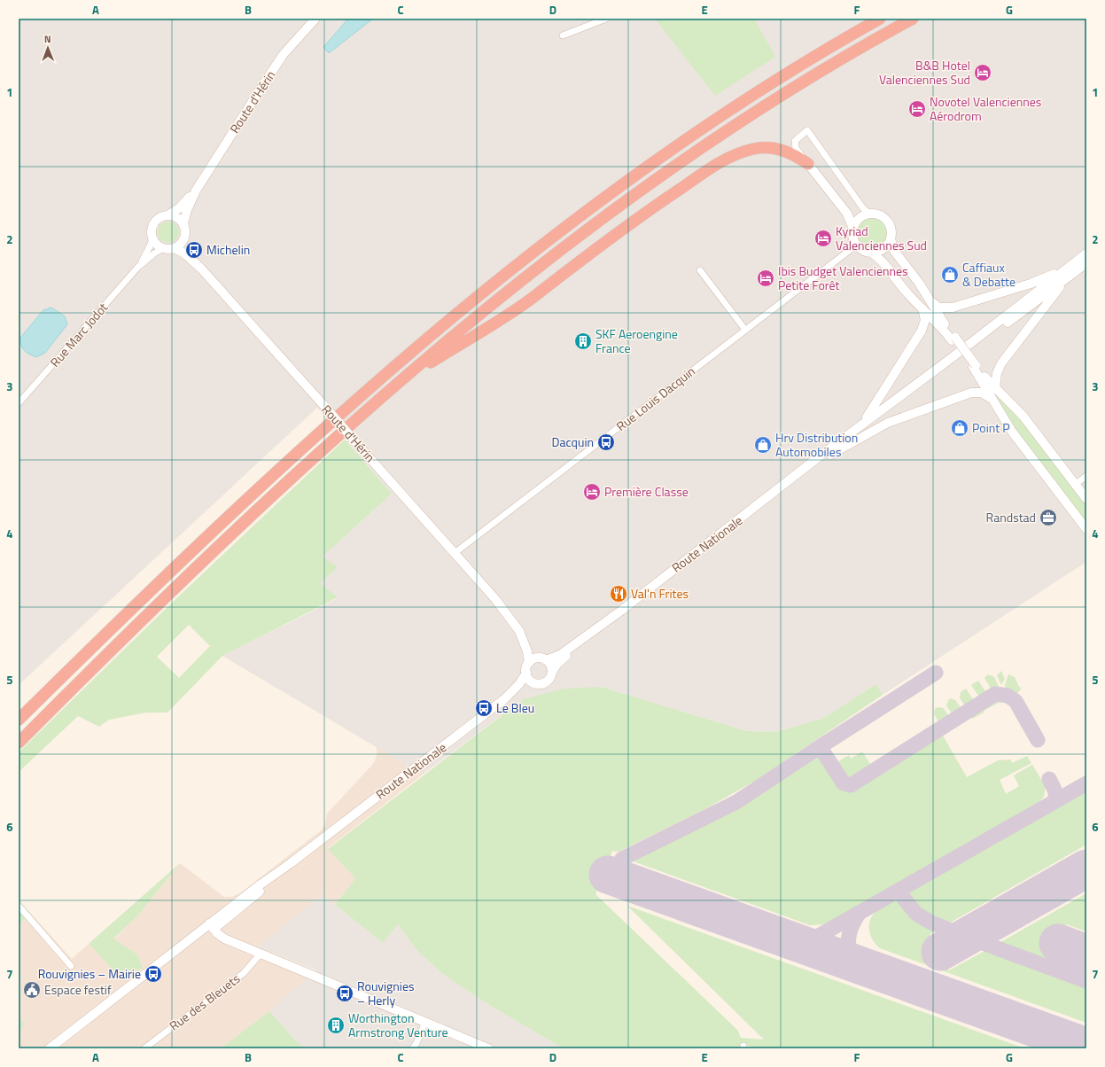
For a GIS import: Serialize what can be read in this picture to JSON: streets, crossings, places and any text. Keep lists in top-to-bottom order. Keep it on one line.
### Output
{"streets":{"main road":["Route d'Hérin","Route Nationale"],"street":["Rue Marc Jodot","Rue Louis Dacquin","Rue des Bleuets"]},"crossings":[["Route d'Hérin","Rue Marc Jodot"],["Route d'Hérin","Rue Louis Dacquin"],["Route d'Hérin","Route Nationale"]],"places":{"hotel":["B&B Hotel Valenciennes Sud","Novotel Valenciennes Aérodrom","Kyriad Valenciennes Sud","Ibis Budget Valenciennes Petite Forêt","Première Classe"],"bus stop":["Michelin","Dacquin","Le Bleu","Rouvignies – Mairie","Rouvignies – Herly"],"shop":["Caffiaux & Debatte","Point P","Hrv Distribution Automobiles"],"building":["SKF Aeroengine France","Worthington Armstrong Venture"],"office":["Randstad"],"restaurant":["Val'n Frites"],"public building":["Espace festif"]},"north":"top","grid":{"columns":["A","B","C","D","E","F","G"],"rows":["1","2","3","4","5","6","7"]}}
